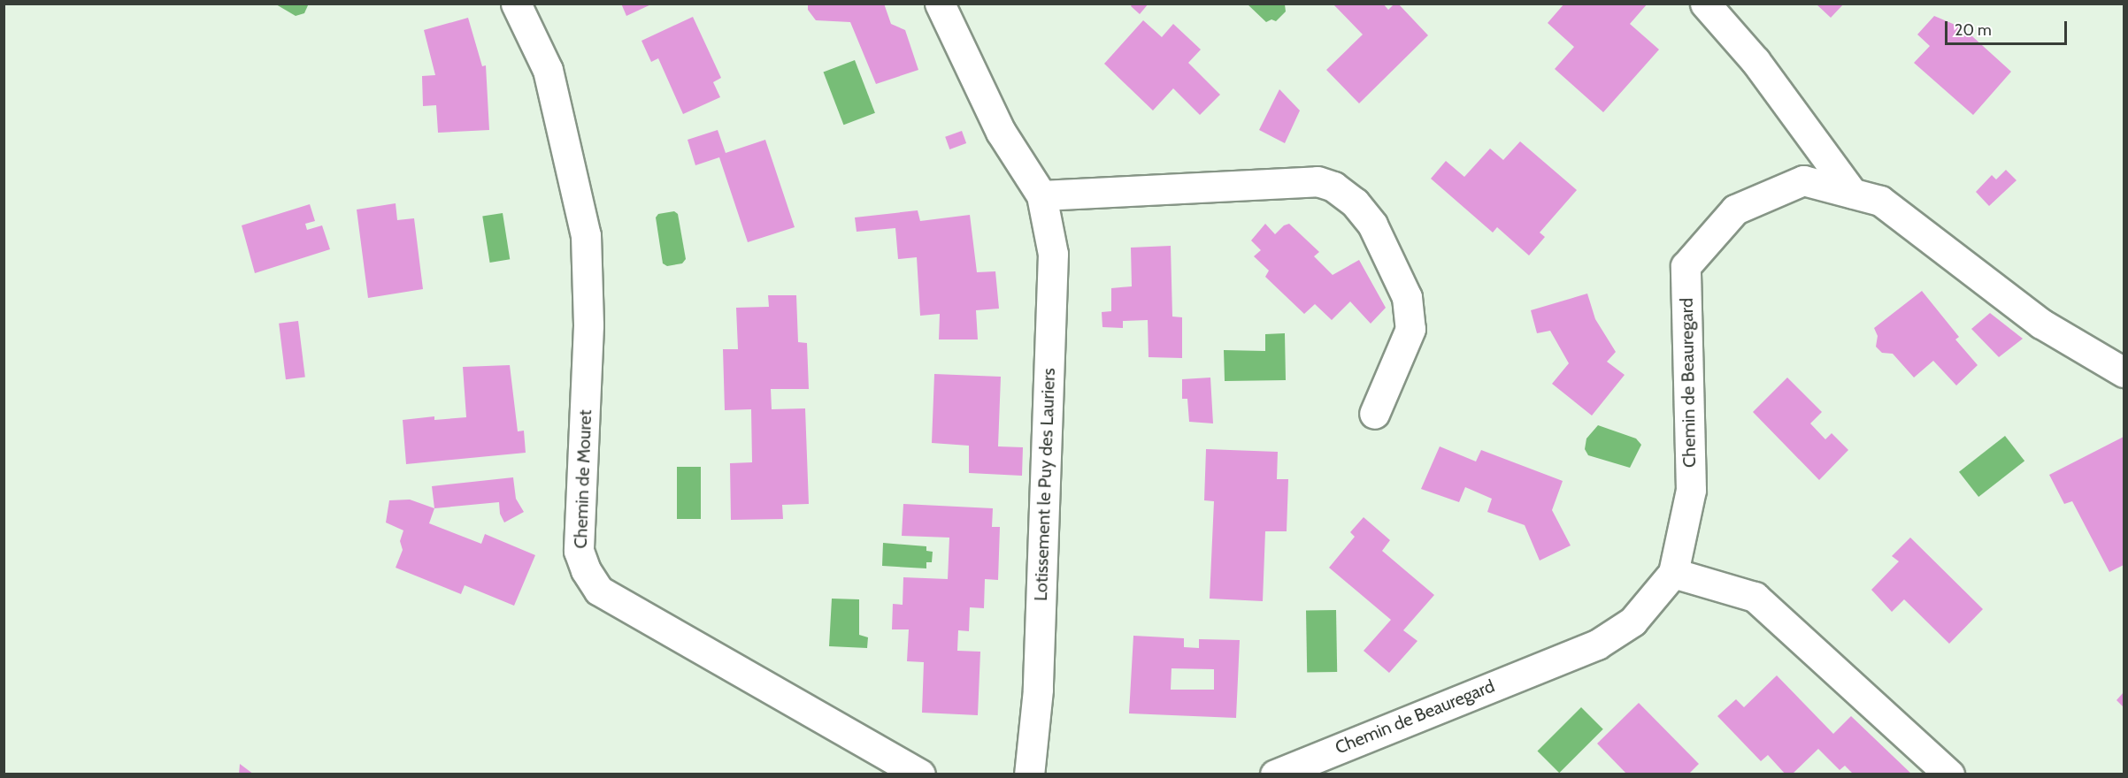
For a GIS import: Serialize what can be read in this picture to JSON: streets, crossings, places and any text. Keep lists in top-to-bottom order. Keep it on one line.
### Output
{"streets":{"street":["Chemin de Beauregard","Chemin de Mouret","Lotissement le Puy des Lauriers"]},"scale_bar":"20 m"}
